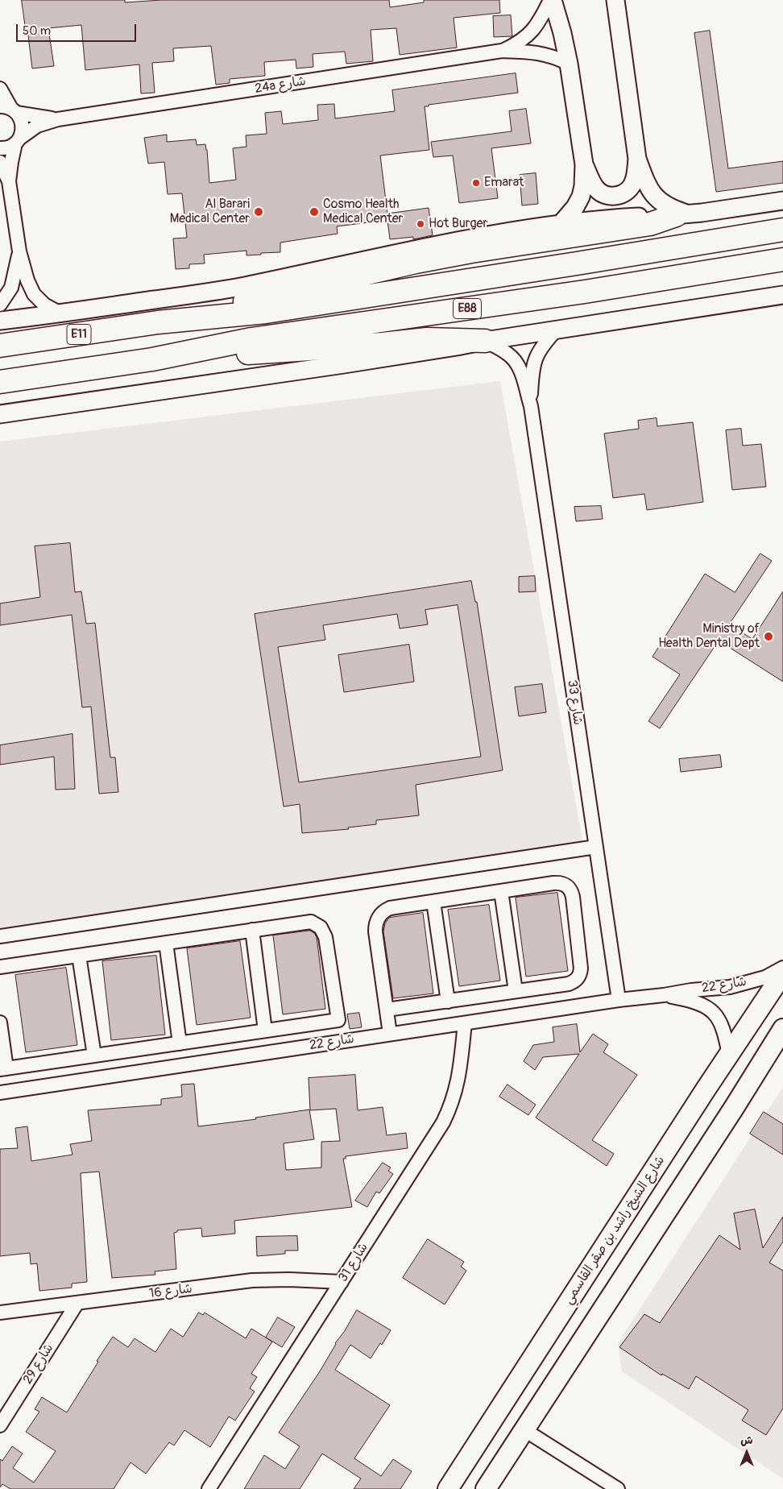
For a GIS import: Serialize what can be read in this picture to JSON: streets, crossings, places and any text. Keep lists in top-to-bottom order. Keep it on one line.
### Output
{"streets":{"highway":["E88","E11"],"main road":["شارع الشيخ راشد بن صقر القاسمي"],"street":["24a شارع","شارع 33","شارع 22","شارع 31","شارع 16","شارع 29"]},"crossings":[["E88","E11"],["شارع 33","شارع 22"],["شارع 22","شارع الشيخ راشد بن صقر القاسمي"],["شارع 22","شارع 31"],["شارع 31","شارع 16"],["شارع 16","شارع 29"]],"places":["Emarat","Al Barari Medical Center","Cosmo Health Medical Center","Hot Burger","Ministry of Health Dental Dept"],"scale_bar":"50 m","north":"top"}
